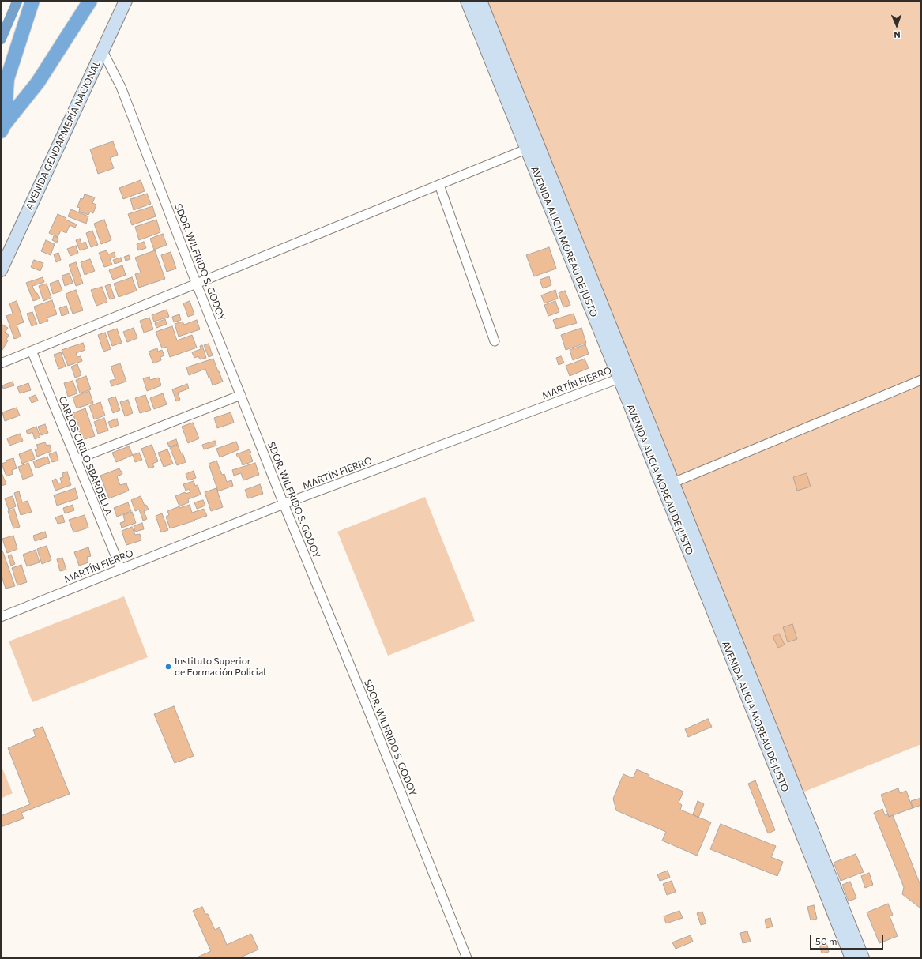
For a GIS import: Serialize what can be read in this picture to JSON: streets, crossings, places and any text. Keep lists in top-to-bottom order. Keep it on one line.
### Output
{"streets":{"main road":["AVENIDA GENDARMERÍA NACIONAL","AVENIDA ALICIA MOREAU DE JUSTO"],"street":["SDOR. WILFRIDO S. GODOY","MARTÍN FIERRO","CARLOS CIRILO SBARDELLA"]},"crossings":[["AVENIDA GENDARMERÍA NACIONAL","SDOR. WILFRIDO S. GODOY"],["AVENIDA ALICIA MOREAU DE JUSTO","MARTÍN FIERRO"],["SDOR. WILFRIDO S. GODOY","MARTÍN FIERRO"],["MARTÍN FIERRO","CARLOS CIRILO SBARDELLA"]],"places":["Instituto Superior de Formación Policial"],"scale_bar":"50 m","north":"bottom"}
